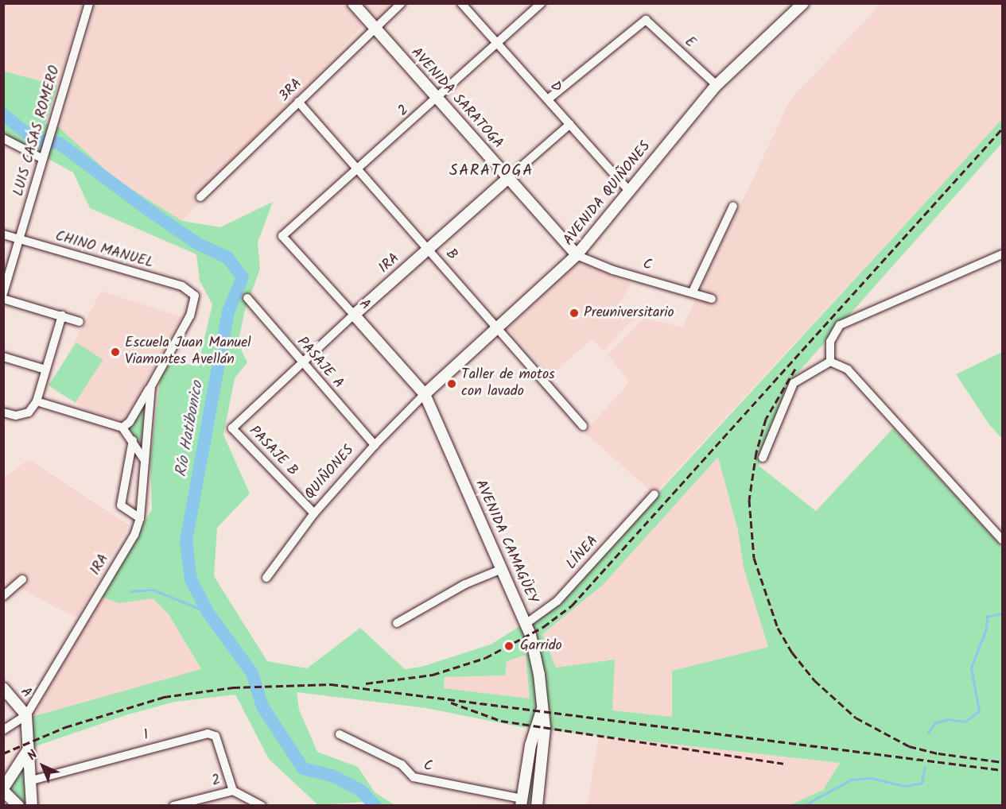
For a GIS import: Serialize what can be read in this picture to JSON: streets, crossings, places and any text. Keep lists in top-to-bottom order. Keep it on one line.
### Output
{"streets":{"main road":["AVENIDA SARATOGA","AVENIDA QUIÑONES","1RA","A","AVENIDA CAMAGÜEY"],"street":["E","D","3RA","2","LUIS CASAS ROMERO","CHINO MANUEL","B","C","PASAJE A","PASAJE B","QUIÑONES","LÍNEA","1"]},"crossings":[["E","D"],["E","AVENIDA QUIÑONES"],["D","2"],["D","AVENIDA QUIÑONES"],["D","1RA"],["3RA","AVENIDA SARATOGA"],["3RA","B"],["AVENIDA SARATOGA","2"],["AVENIDA SARATOGA","AVENIDA QUIÑONES"],["AVENIDA SARATOGA","1RA"],["AVENIDA SARATOGA","C"],["2","B"],["2","A"],["2","1"],["LUIS CASAS ROMERO","CHINO MANUEL"],["AVENIDA QUIÑONES","B"],["AVENIDA QUIÑONES","C"],["AVENIDA QUIÑONES","A"],["AVENIDA QUIÑONES","QUIÑONES"],["AVENIDA QUIÑONES","AVENIDA CAMAGÜEY"],["CHINO MANUEL","1RA"],["B","1RA"],["1RA","A"],["1RA","PASAJE A"],["1RA","PASAJE B"],["C","AVENIDA CAMAGÜEY"],["A","QUIÑONES"],["A","AVENIDA CAMAGÜEY"],["PASAJE A","QUIÑONES"],["PASAJE B","QUIÑONES"],["QUIÑONES","AVENIDA CAMAGÜEY"],["AVENIDA CAMAGÜEY","LÍNEA"]],"districts":["SARATOGA"],"water":["Río Hatibonico"],"places":["Preuniversitario","Escuela Juan Manuel Viamontes Avellán","Taller de motos con lavado","Garrido"],"north":"top left"}
